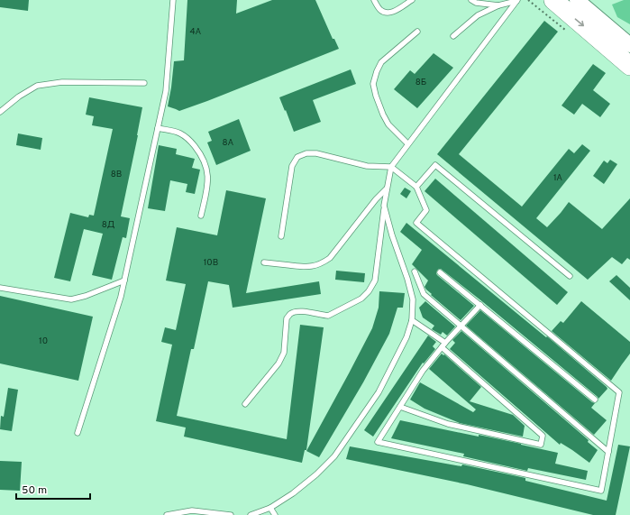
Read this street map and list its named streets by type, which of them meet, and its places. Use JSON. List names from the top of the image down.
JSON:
{
  "house_numbers": [
    "4А",
    "8Б",
    "8А",
    "8В",
    "1А",
    "8Д",
    "10В",
    "10"
  ],
  "scale_bar": "50 m"
}
